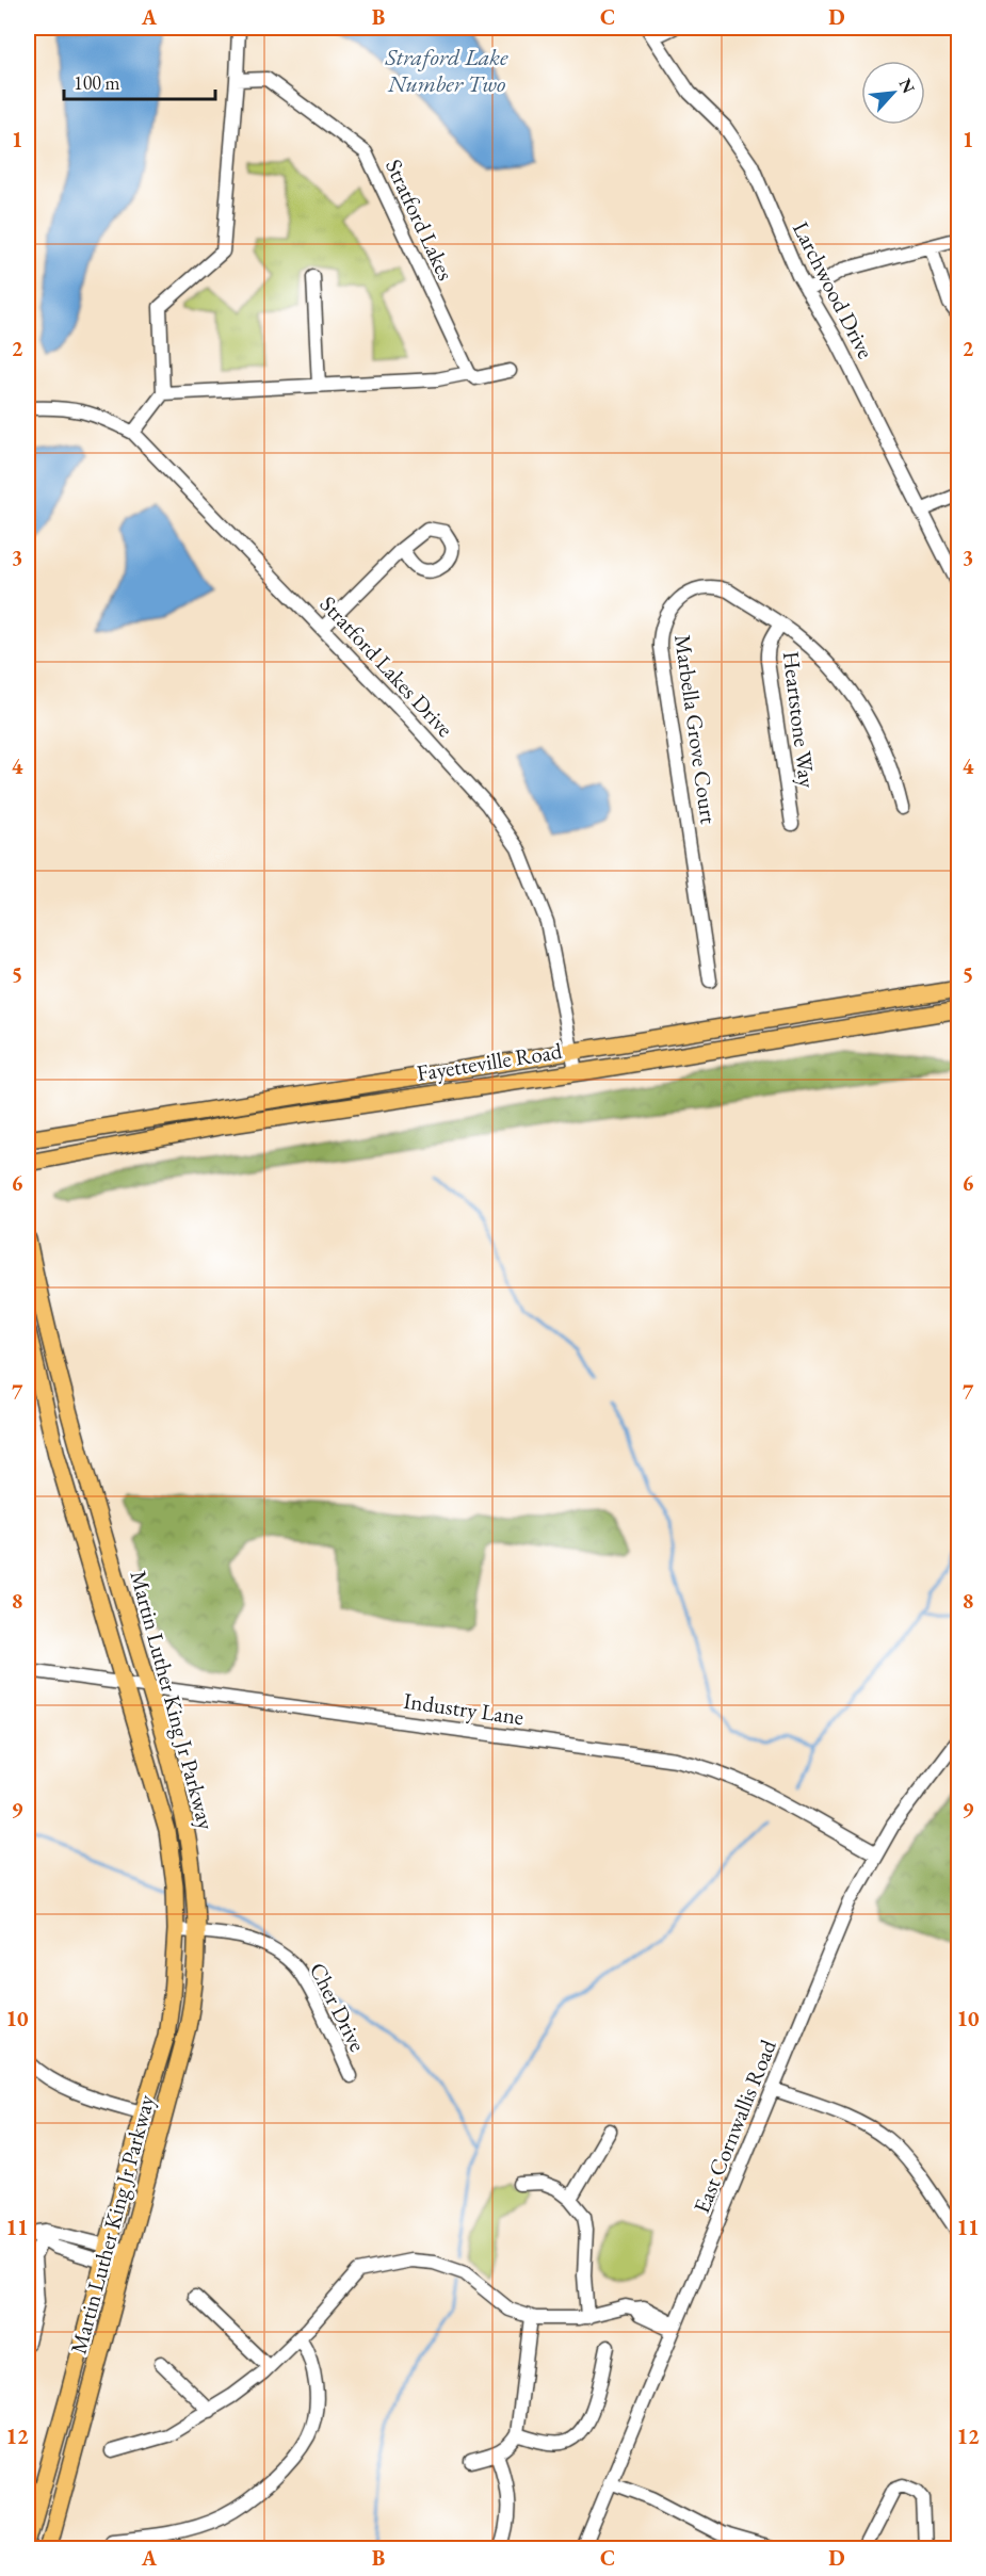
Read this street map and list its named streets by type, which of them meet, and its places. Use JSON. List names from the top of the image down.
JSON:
{
  "streets": {
    "main road": ["Fayetteville Road", "Martin Luther King Jr Parkway"],
    "street": [
      "Stratford Lakes",
      "Larchwood Drive",
      "Stratford Lakes Drive",
      "Heartstone Way",
      "Marbella Grove Court",
      "Industry Lane",
      "Cher Drive",
      "East Cornwallis Road"
    ]
  },
  "crossings": [
    ["Stratford Lakes Drive", "Fayetteville Road"],
    ["Heartstone Way", "Marbella Grove Court"],
    ["Martin Luther King Jr Parkway", "Industry Lane"],
    ["Martin Luther King Jr Parkway", "Cher Drive"],
    ["Industry Lane", "East Cornwallis Road"]
  ],
  "water": ["Straford Lake Number Two"],
  "scale_bar": "100 m",
  "north": "top right",
  "grid": {
    "columns": [
      "A",
      "B",
      "C",
      "D"
    ],
    "rows": [
      "1",
      "2",
      "3",
      "4",
      "5",
      "6",
      "7",
      "8",
      "9",
      "10",
      "11",
      "12"
    ]
  }
}
